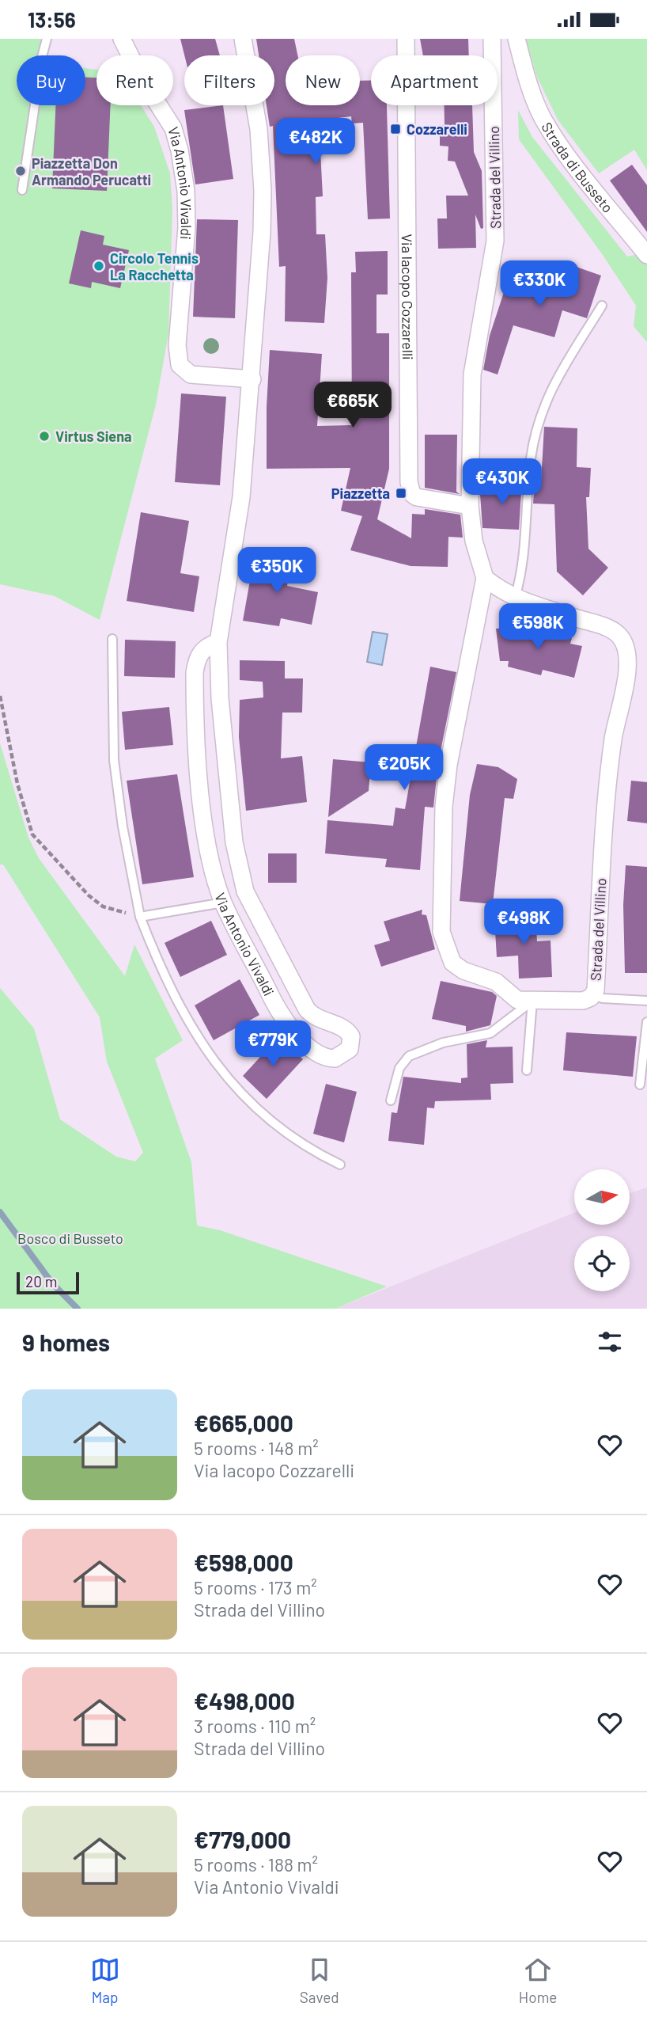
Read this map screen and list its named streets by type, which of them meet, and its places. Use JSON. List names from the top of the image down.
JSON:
{
  "streets": {
    "street": [
      "Strada di Busseto",
      "Strada del Villino",
      "Via Antonio Vivaldi",
      "Via Iacopo Cozzarelli"
    ]
  },
  "crossings": [
    ["Strada del Villino", "Via Iacopo Cozzarelli"]
  ],
  "parks": ["Bosco di Busseto"],
  "places": {
    "transit": ["Cozzarelli", "Piazzetta"],
    "other": ["Piazzetta Don Armando Perucatti", "Circolo Tennis La Racchetta", "Virtus Siena"]
  },
  "scale_bar": "20 m",
  "north": "right",
  "page": {
    "status": "13:56",
    "chip": [
      "Buy",
      "Rent",
      "Filters",
      "New",
      "Apartment"
    ],
    "price": [
      "€482K",
      "€330K",
      "€665K",
      "€430K",
      "€350K",
      "€598K",
      "€205K",
      "€498K",
      "€779K"
    ],
    "scale": "20 m",
    "heading": "9 homes",
    "list": [
      {
        "name": "€665,000",
        "note": "5 rooms · 148 m² · Via Iacopo Cozzarelli"
      },
      {
        "name": "€598,000",
        "note": "5 rooms · 173 m² · Strada del Villino"
      },
      {
        "name": "€498,000",
        "note": "3 rooms · 110 m² · Strada del Villino"
      },
      {
        "name": "€779,000",
        "note": "5 rooms · 188 m² · Via Antonio Vivaldi"
      }
    ],
    "tabs": ["Map", "Saved", "Home"]
  }
}
